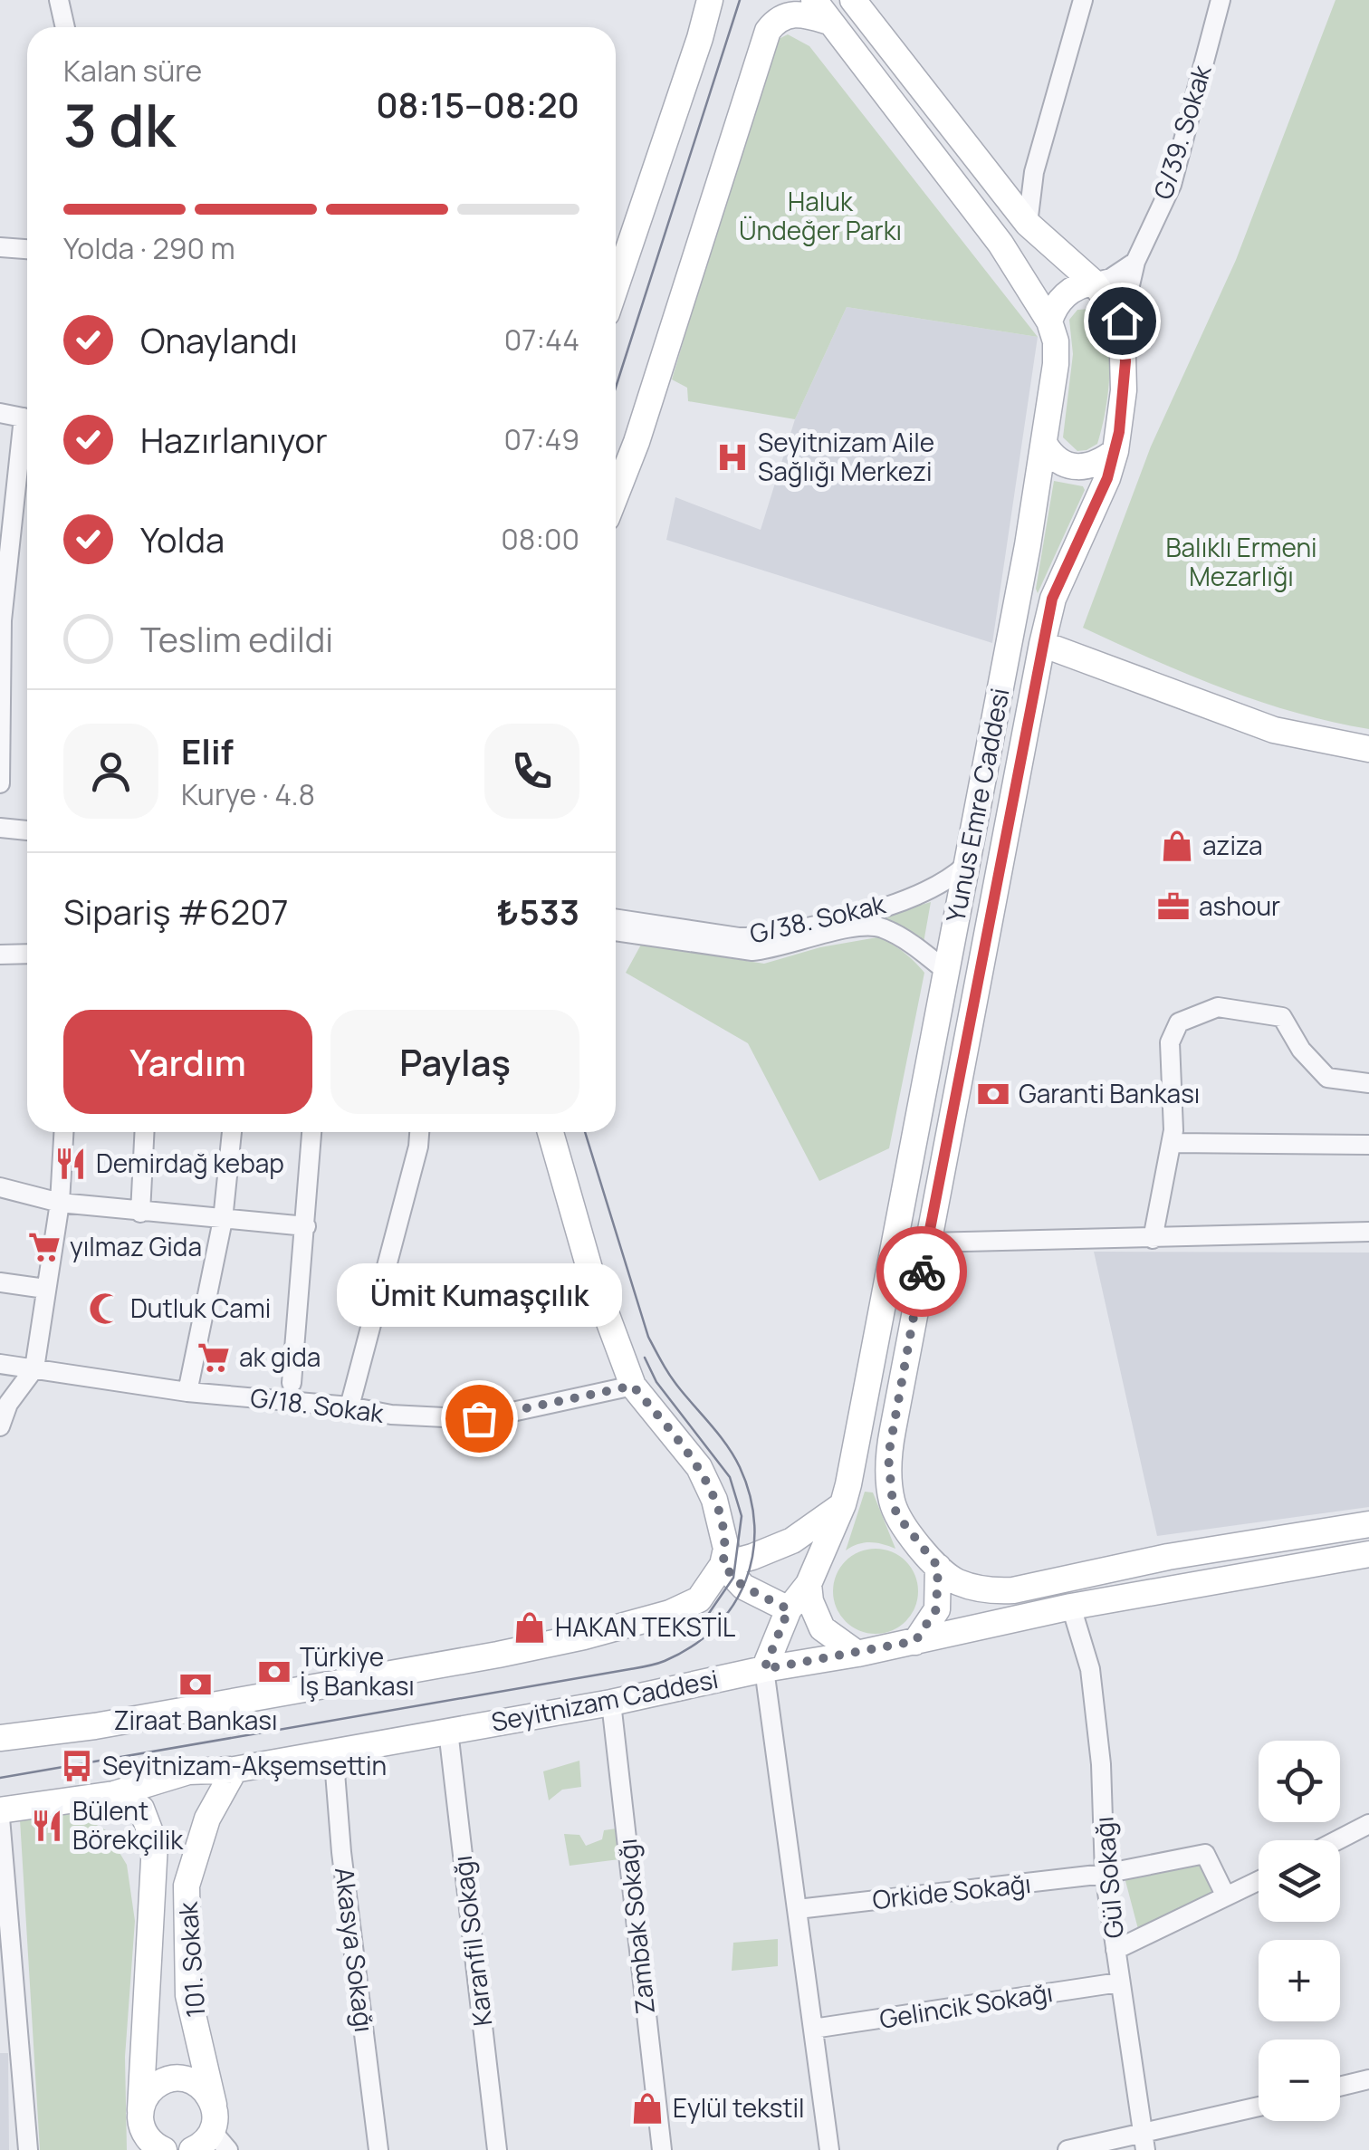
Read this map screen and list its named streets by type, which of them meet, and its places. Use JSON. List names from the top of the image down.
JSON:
{
  "streets": {
    "main road": ["Yunus Emre Caddesi", "Seyitnizam Caddesi", "101. Sokak"],
    "street": [
      "G/39. Sokak",
      "G/38. Sokak",
      "G/18. Sokak",
      "Gül Sokağı",
      "Orkide Sokağı",
      "Zambak Sokağı",
      "Karanfil Sokağı",
      "Akasya Sokağı",
      "Gelincik Sokağı"
    ]
  },
  "crossings": [
    ["G/39. Sokak", "Yunus Emre Caddesi"],
    ["Yunus Emre Caddesi", "G/38. Sokak"],
    ["Yunus Emre Caddesi", "Seyitnizam Caddesi"],
    ["Seyitnizam Caddesi", "Gül Sokağı"],
    ["Seyitnizam Caddesi", "Zambak Sokağı"],
    ["Seyitnizam Caddesi", "Karanfil Sokağı"],
    ["Seyitnizam Caddesi", "Akasya Sokağı"],
    ["Seyitnizam Caddesi", "101. Sokak"],
    ["Gül Sokağı", "Orkide Sokağı"],
    ["Gül Sokağı", "Gelincik Sokağı"]
  ],
  "parks": ["Haluk Ündeğer Parkı", "Balıklı Ermeni Mezarlığı"],
  "places": {
    "hospital": ["Seyitnizam Aile Sağlığı Merkezi"],
    "shop": ["aziza", "HAKAN TEKSTİL", "Eylül tekstil"],
    "office": ["ashour"],
    "bank": ["Garanti Bankası", "Türkiye İş Bankası", "Ziraat Bankası"],
    "restaurant": ["Demirdağ kebap", "Bülent Börekçilik"],
    "supermarket": ["yılmaz Gida", "ak gida"],
    "mosque": ["Dutluk Cami"],
    "other": ["Ümit Kumaşçılık"],
    "bus stop": ["Seyitnizam-Akşemsettin"]
  },
  "page": {
    "heading": ["3 dk", "Kalan süre", "08:15–08:20"],
    "panel": [
      "Elif",
      "Kurye · 4.8",
      "Sipariş #6207",
      "₺533"
    ],
    "bar": "Yolda · 290 m",
    "list": [
      ["Onaylandı", "07:44"],
      ["Hazırlanıyor", "07:49"],
      ["Yolda", "08:00"],
      "Teslim edildi"
    ],
    "buttons": ["Yardım", "Paylaş"],
    "bubble": "Ümit Kumaşçılık",
    "map_buttons": ["+", "−"]
  }
}
